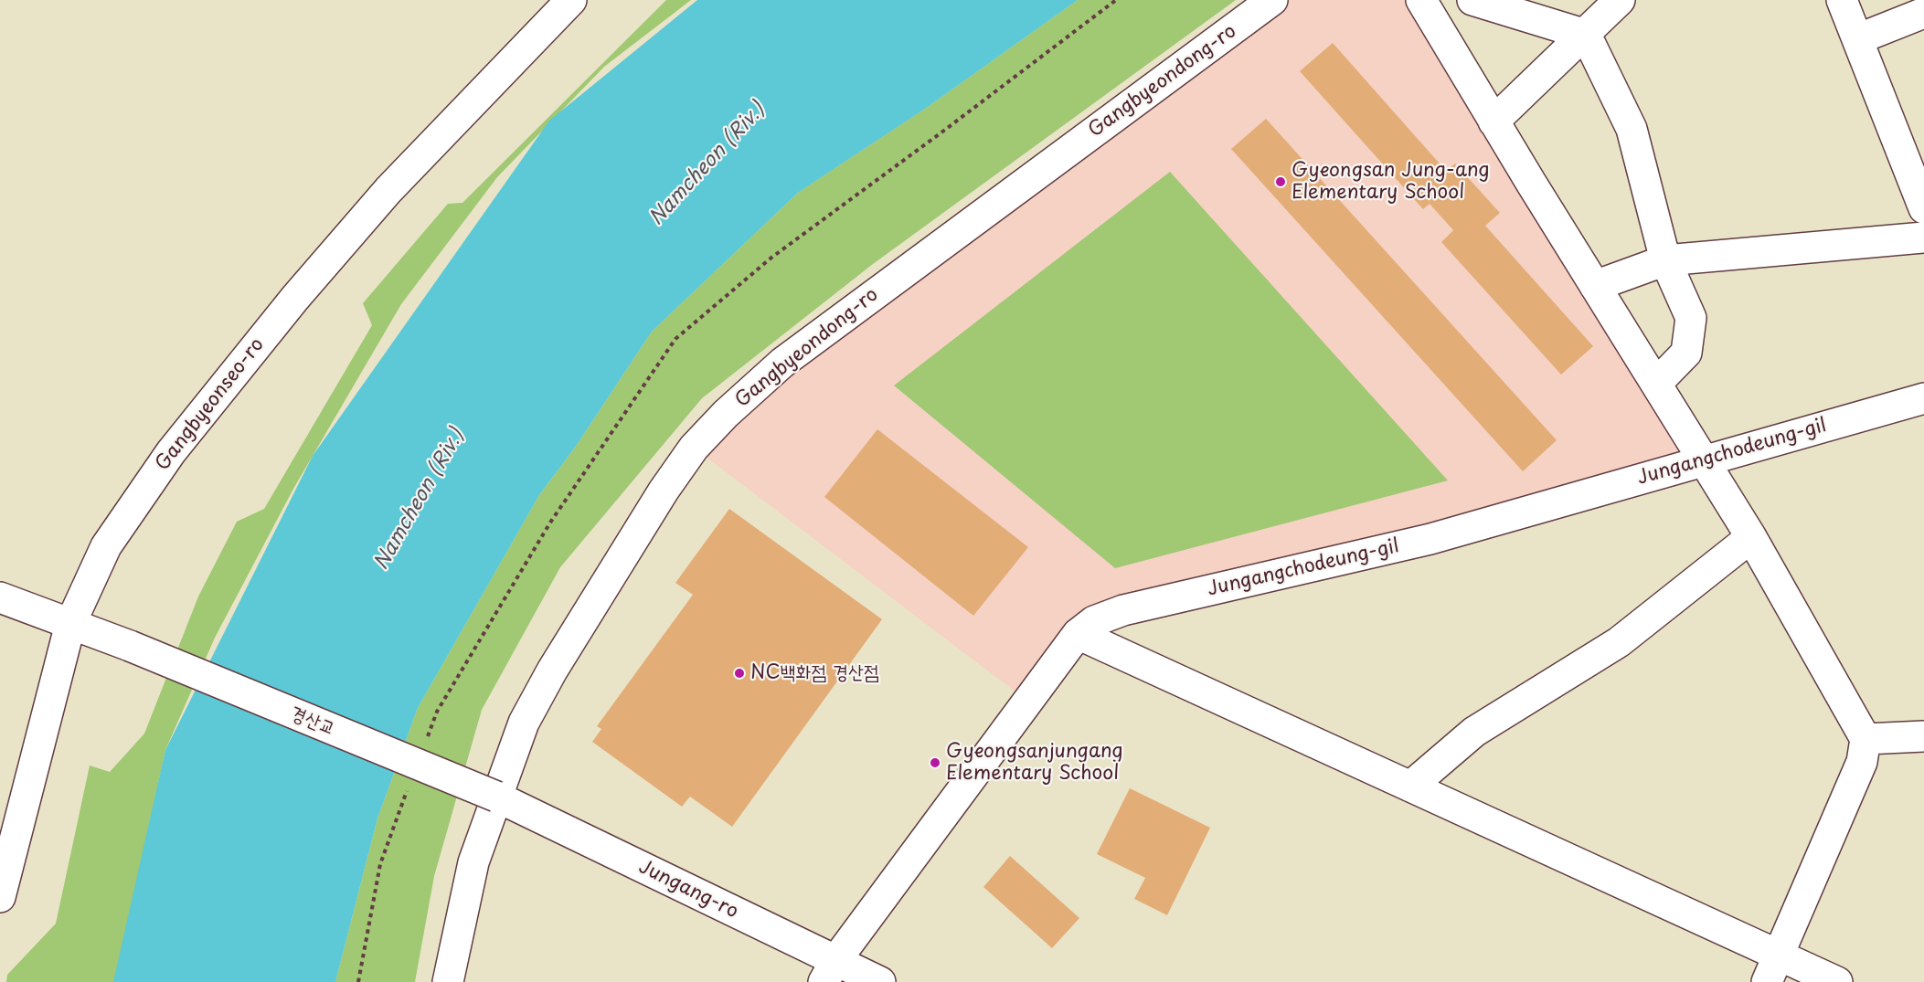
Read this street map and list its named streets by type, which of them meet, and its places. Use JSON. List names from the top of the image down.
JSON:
{
  "streets": {
    "street": [
      "Gangbyeondong-ro",
      "Gangbyeonseo-ro",
      "Jungangchodeung-gil",
      "경산교",
      "Jungang-ro"
    ]
  },
  "crossings": [
    ["Gangbyeondong-ro", "경산교"],
    ["Gangbyeondong-ro", "Jungang-ro"],
    ["Gangbyeonseo-ro", "경산교"],
    ["Jungangchodeung-gil", "Jungang-ro"],
    ["경산교", "Jungang-ro"]
  ],
  "water": ["Namcheon (Riv.)"],
  "places": ["Gyeongsan Jung-ang Elementary School", "NC백화점 경산점", "Gyeongsanjungang Elementary School"]
}
